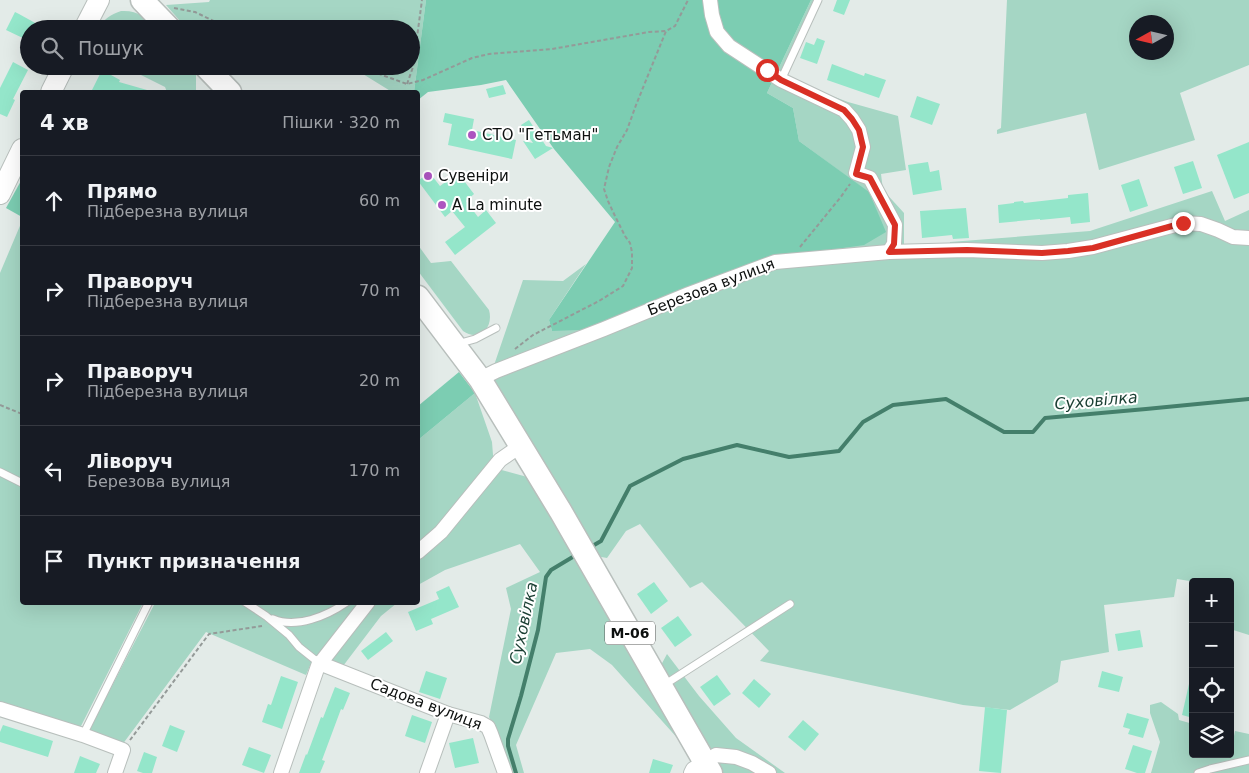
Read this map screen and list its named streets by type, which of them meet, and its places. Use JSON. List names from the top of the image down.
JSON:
{
  "streets": {
    "highway": ["М-06"],
    "street": ["Березова вулиця", "Садова вулиця"]
  },
  "crossings": [
    ["Березова вулиця", "М-06"]
  ],
  "water": ["Суховілка"],
  "places": ["СТО \"Гетьман\"", "Сувеніри", "A La minute"],
  "north": "left",
  "page": {
    "search": "Пошук",
    "heading": ["4 хв", "Пішки · 320 m"],
    "list": [
      ["Прямо", "Підберезна вулиця", "60 m"],
      ["Праворуч", "Підберезна вулиця", "70 m"],
      ["Праворуч", "Підберезна вулиця", "20 m"],
      ["Ліворуч", "Березова вулиця", "170 m"],
      "Пункт призначення"
    ],
    "map_buttons": ["+", "−"]
  }
}
